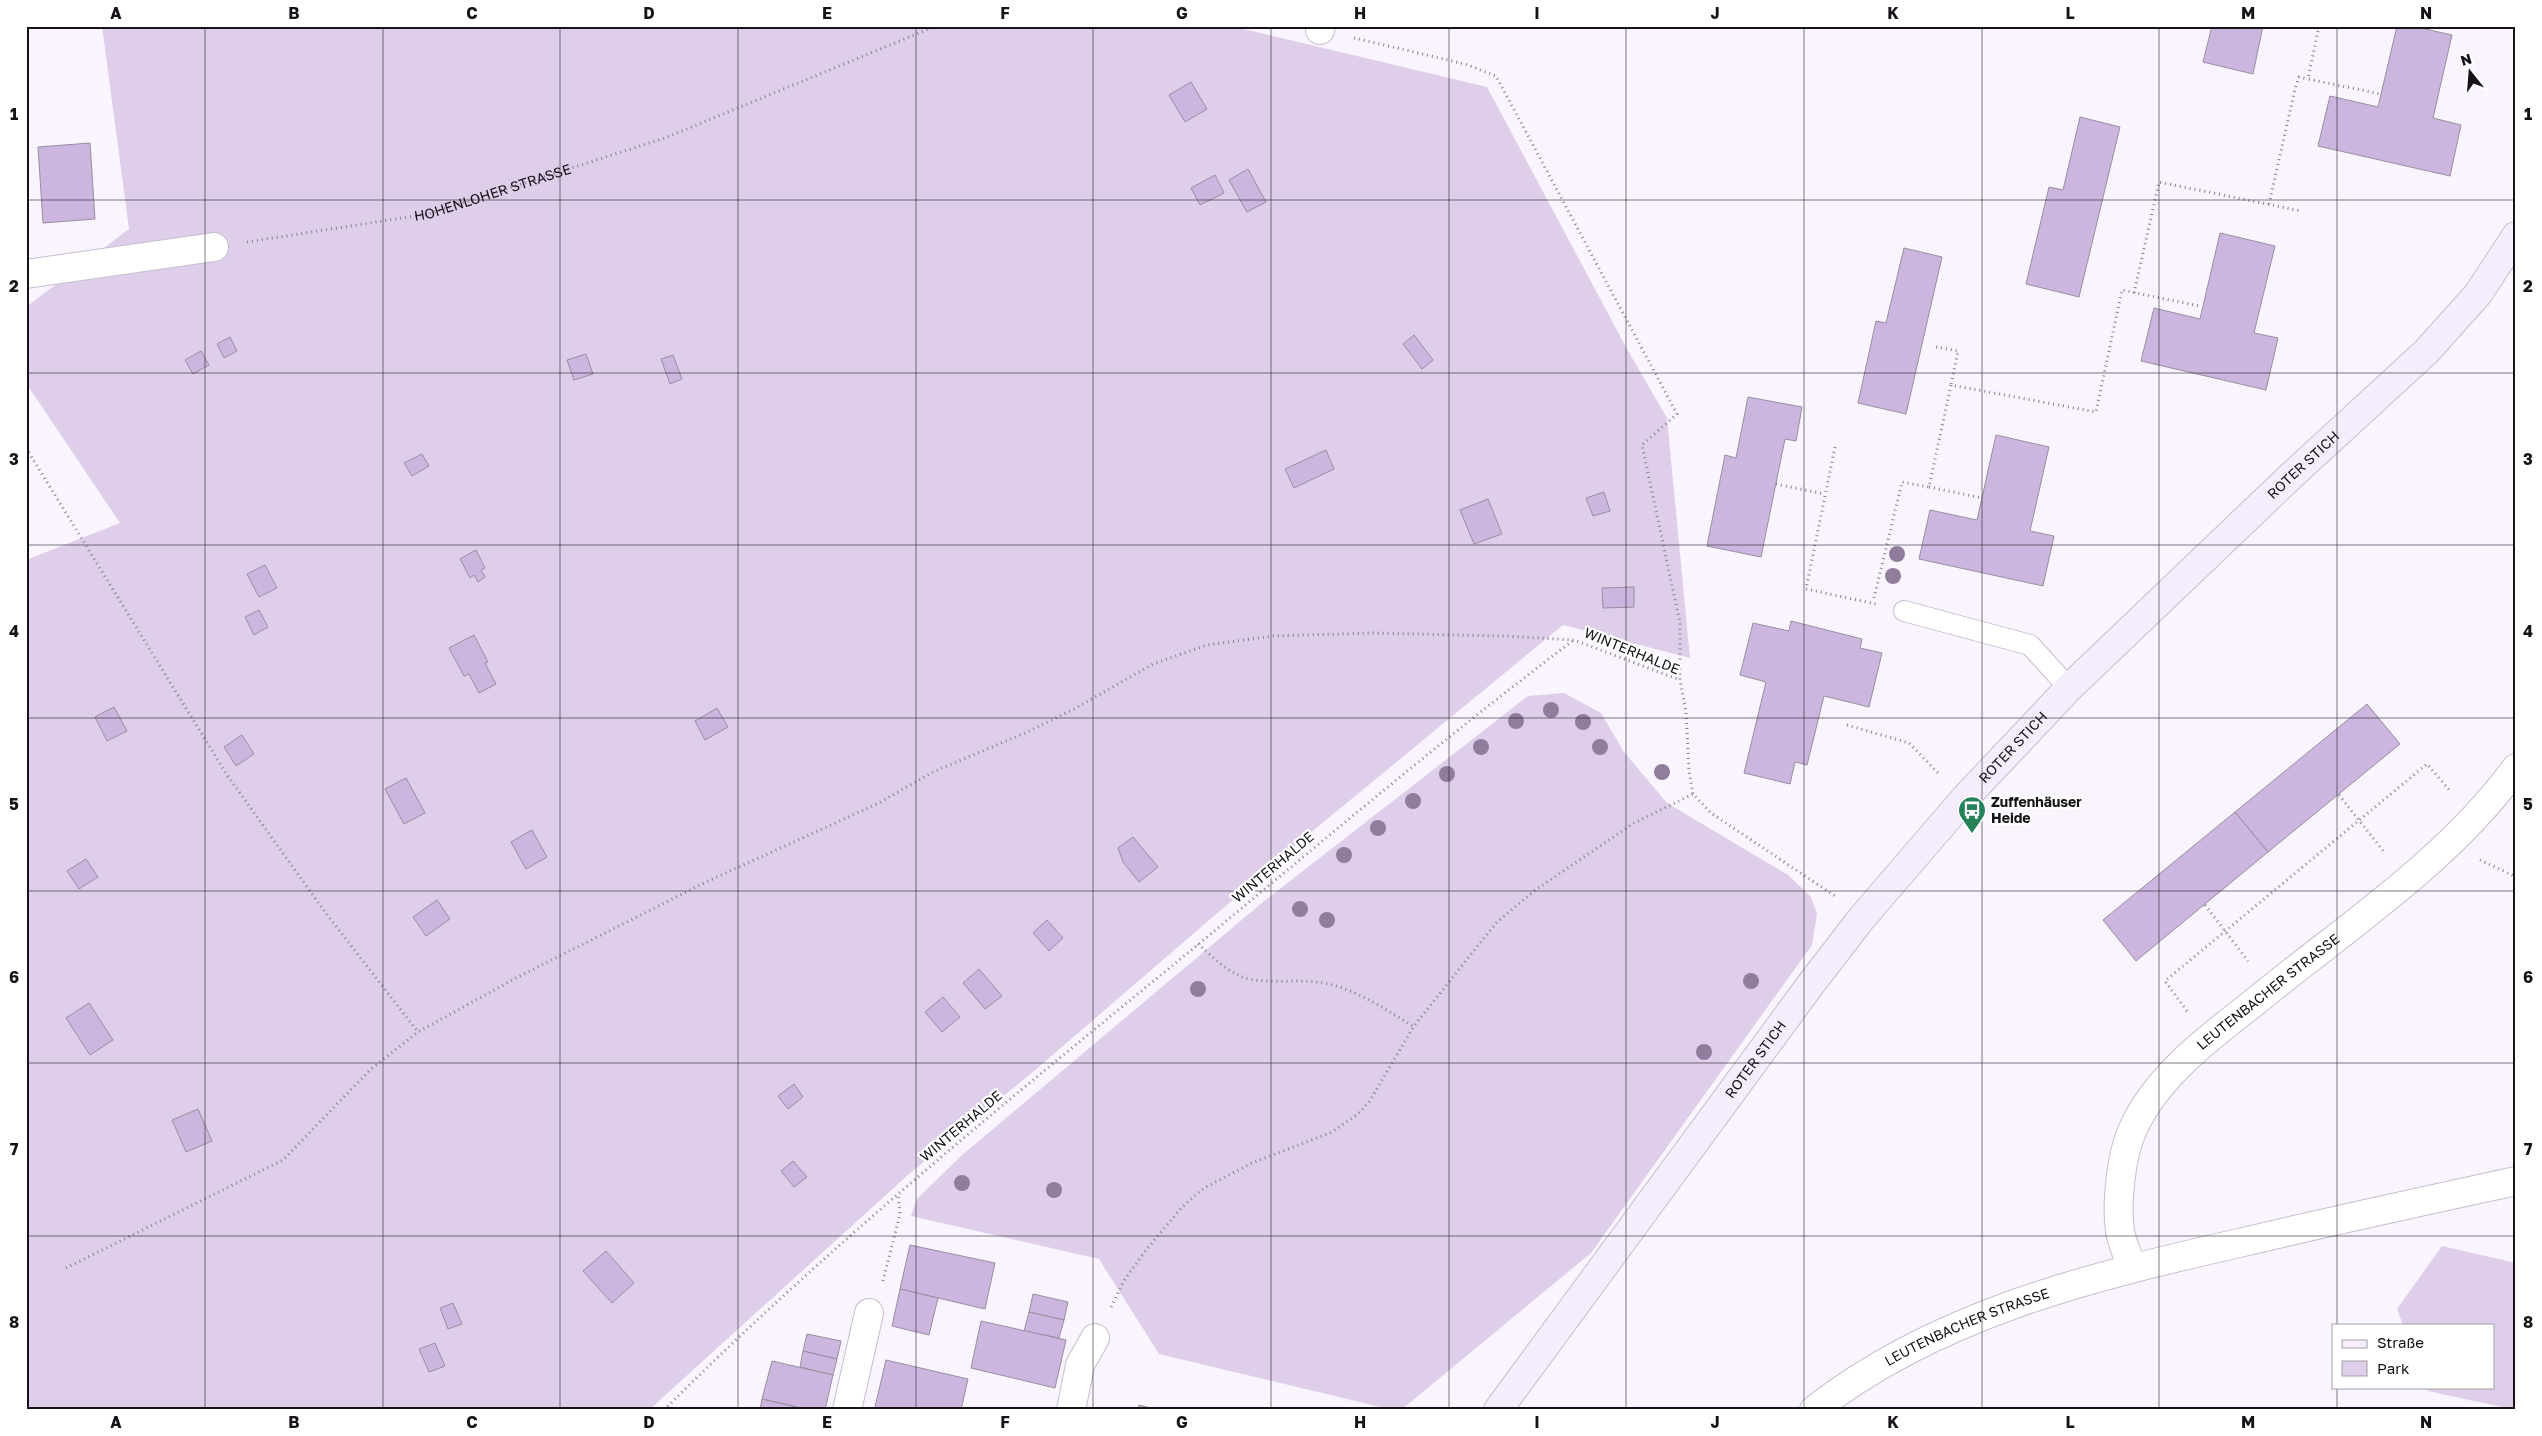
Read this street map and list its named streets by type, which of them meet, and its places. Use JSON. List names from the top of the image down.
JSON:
{
  "streets": {
    "street": ["ROTER STICH", "LEUTENBACHER STRASSE"],
    "path": ["HOHENLOHER STRASSE", "WINTERHALDE"]
  },
  "places": {
    "bus stop": ["Zuffenhäuser Heide"]
  },
  "legend": ["Straße", "Park"],
  "north": "top",
  "grid": {
    "columns": [
      "A",
      "B",
      "C",
      "D",
      "E",
      "F",
      "G",
      "H",
      "I",
      "J",
      "K",
      "L",
      "M",
      "N"
    ],
    "rows": [
      "1",
      "2",
      "3",
      "4",
      "5",
      "6",
      "7",
      "8"
    ]
  }
}
